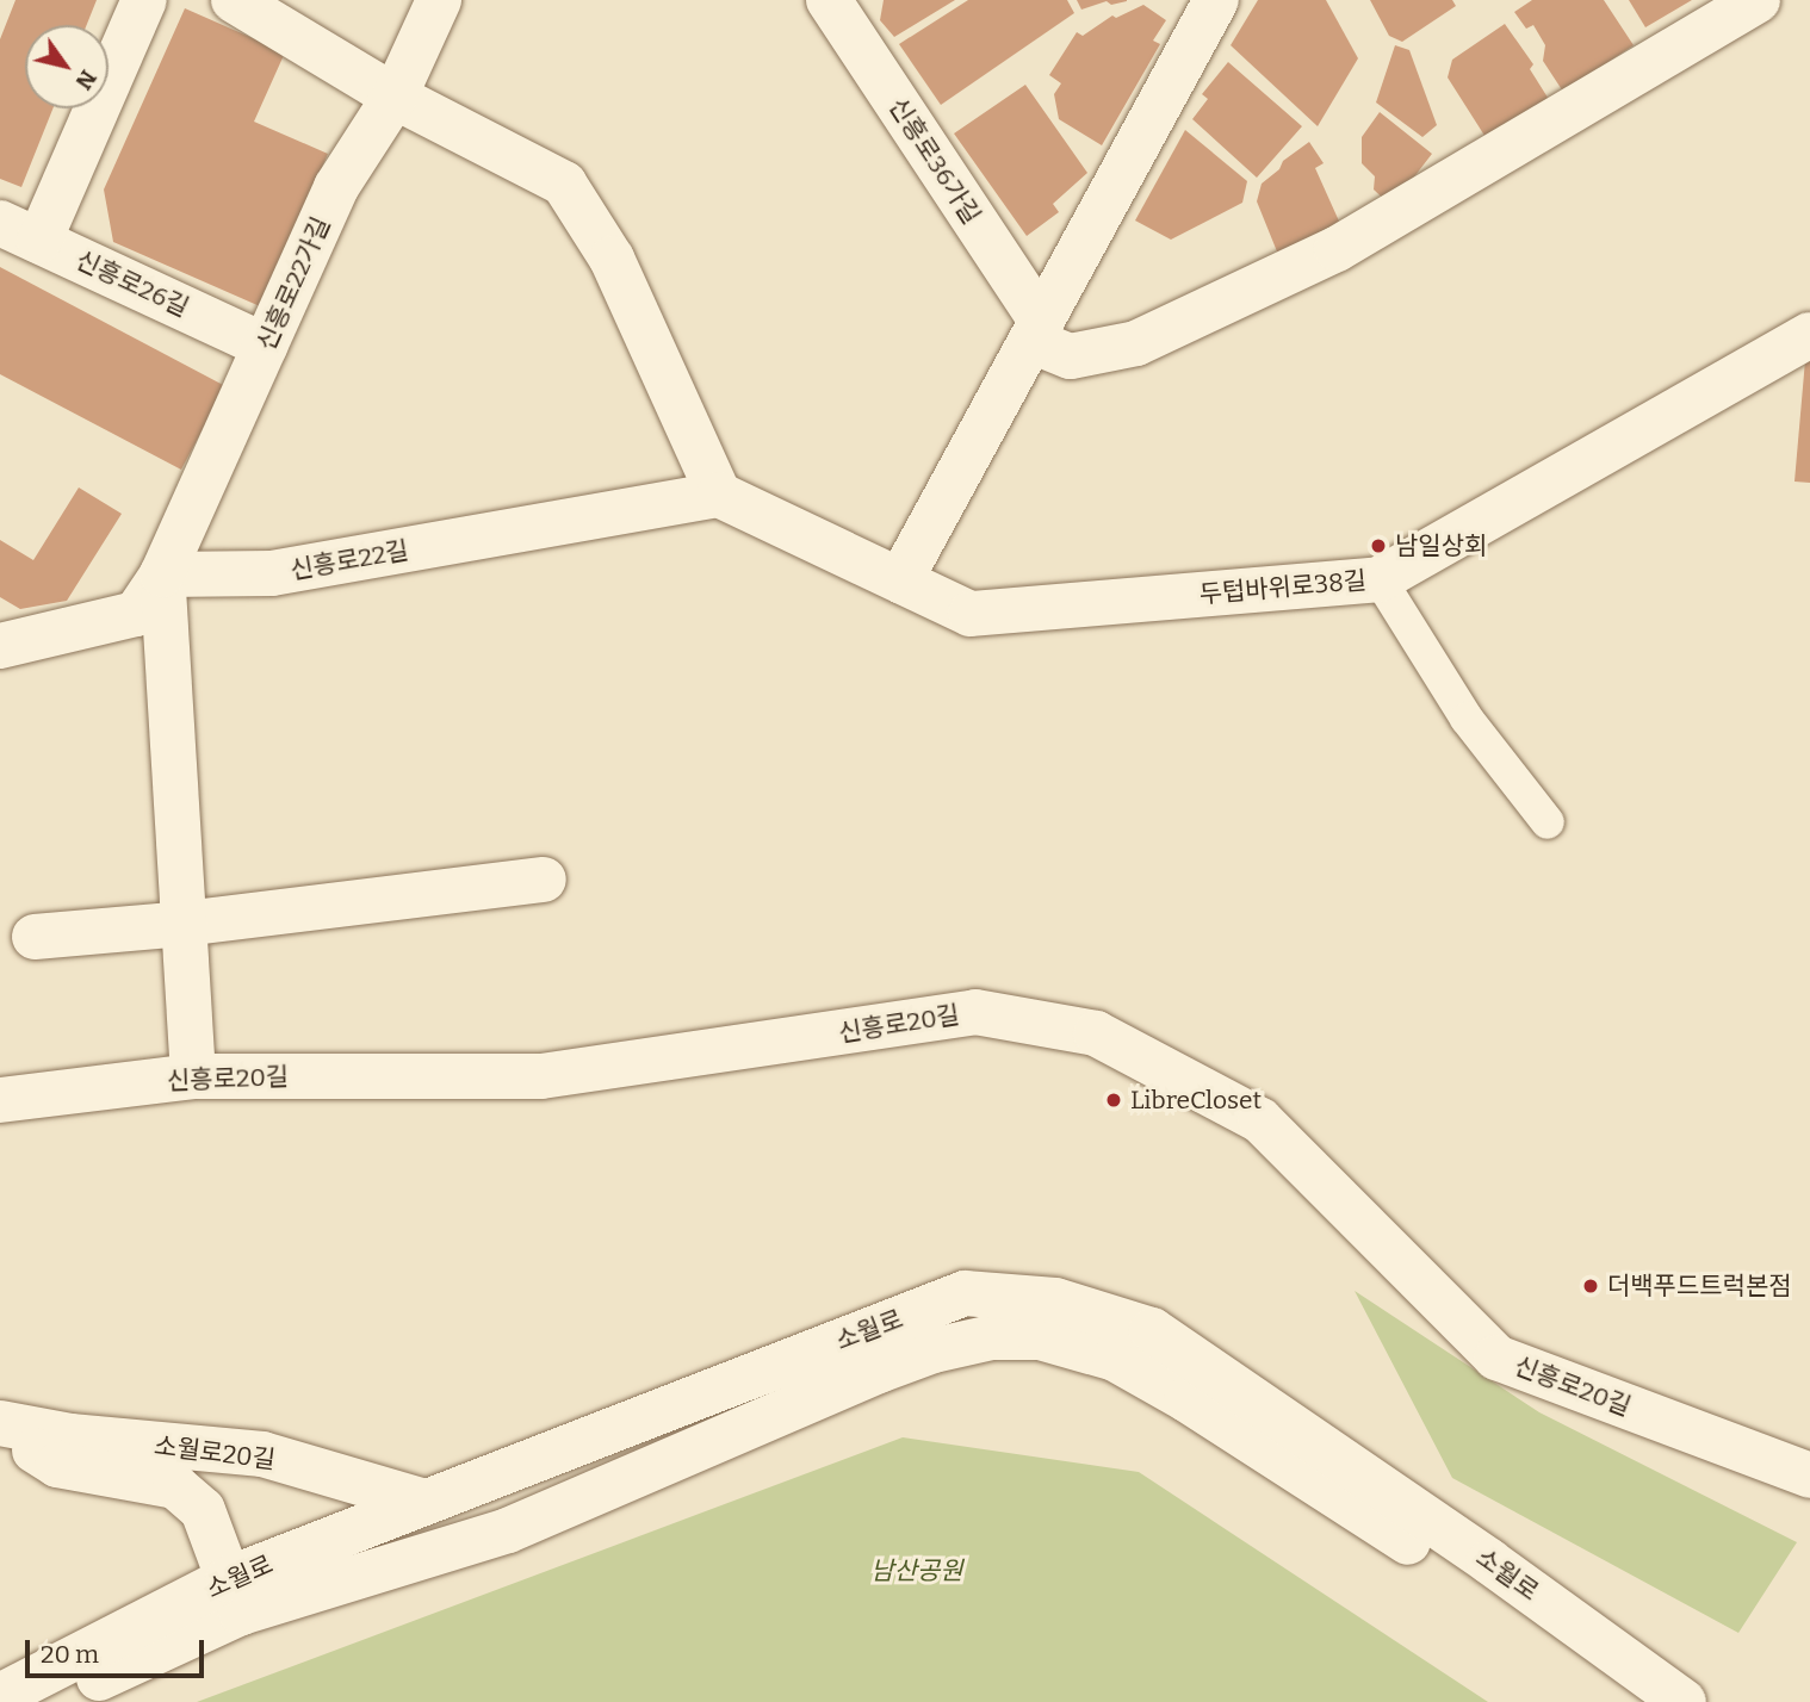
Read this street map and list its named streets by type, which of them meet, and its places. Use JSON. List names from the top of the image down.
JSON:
{
  "streets": {
    "street": [
      "신흥로36가길",
      "신흥로26길",
      "신흥로22가길",
      "신흥로22길",
      "두텁바위로38길",
      "신흥로20길",
      "소월로",
      "소월로20길"
    ]
  },
  "crossings": [
    ["신흥로26길", "신흥로22가길"],
    ["신흥로22가길", "신흥로22길"],
    ["소월로", "소월로20길"]
  ],
  "parks": ["남산공원"],
  "places": ["남일상회", "LibreCloset", "더백푸드트럭본점"],
  "scale_bar": "20 m",
  "north": "bottom right"
}
